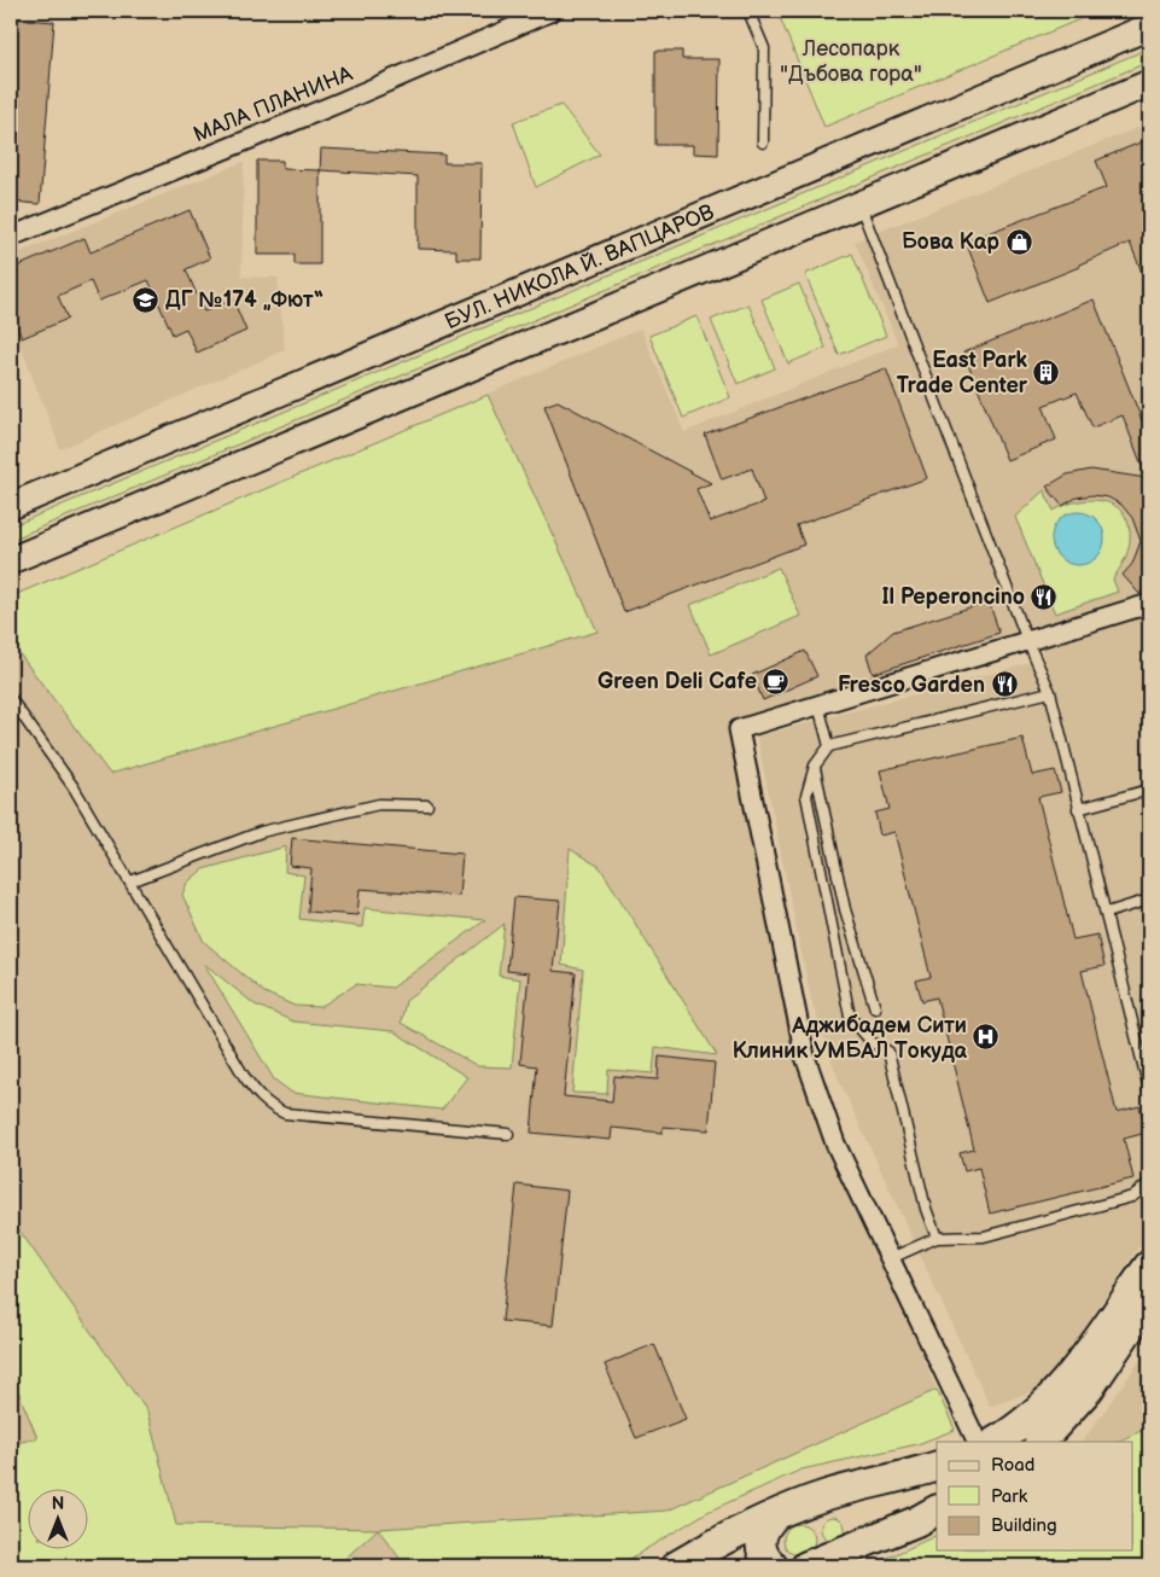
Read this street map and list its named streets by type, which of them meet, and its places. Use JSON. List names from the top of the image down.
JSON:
{
  "streets": {
    "main road": ["БУЛ. НИКОЛА Й. ВАПЦАРОВ"],
    "street": ["МАЛА ПЛАНИНА"]
  },
  "parks": ["Лесопарк \"Дъбова гора\""],
  "places": {
    "shop": ["Бова Кар"],
    "school or university": ["ДГ №174 „Фют“"],
    "building": ["East Park Trade Center"],
    "restaurant": ["Il Peperoncino", "Fresco Garden"],
    "cafe": ["Green Deli Cafe"],
    "hospital": ["Аджибадем Сити Клиник УМБАЛ Токуда"]
  },
  "legend": ["Road", "Park", "Building"],
  "north": "top"
}
